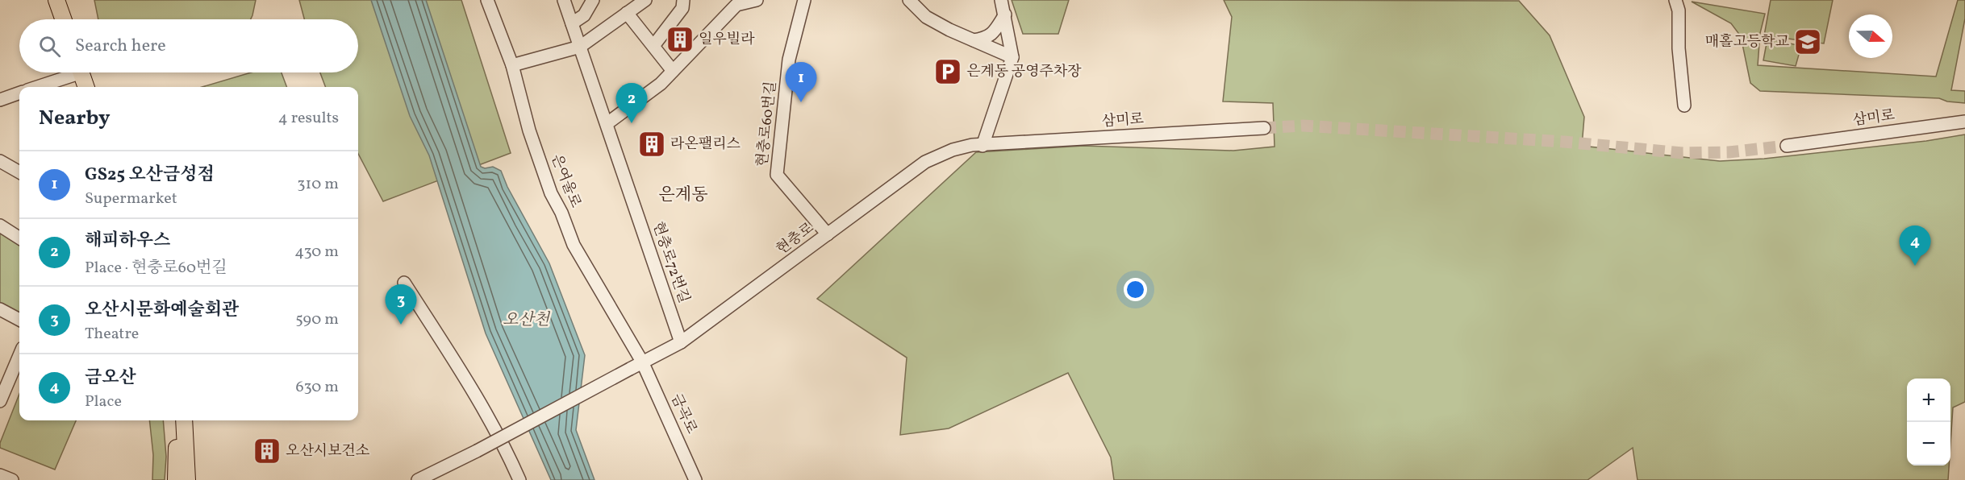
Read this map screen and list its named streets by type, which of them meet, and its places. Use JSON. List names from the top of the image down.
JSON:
{
  "streets": {
    "street": [
      "삼미로",
      "현충로60번길",
      "은여울로",
      "현충로",
      "현충로72번길",
      "금곡로"
    ]
  },
  "crossings": [
    ["삼미로", "현충로"],
    ["현충로60번길", "현충로"],
    ["은여울로", "현충로"],
    ["은여울로", "금곡로"],
    ["현충로", "현충로72번길"],
    ["현충로", "금곡로"]
  ],
  "districts": ["은계동"],
  "water": ["오산천"],
  "places": {
    "building": ["일우빌라", "라온팰리스", "오산시보건소"],
    "school or university": ["매홀고등학교"],
    "parking": ["은계동 공영주차장"]
  },
  "north": "right",
  "page": {
    "search": "Search here",
    "pins": [
      "1",
      "2",
      "4",
      "3"
    ],
    "heading": ["Nearby", "4 results"],
    "list": [
      {
        "mark": "1",
        "name": "GS25 오산금성점",
        "note": "Supermarket",
        "value": "310 m"
      },
      {
        "mark": "2",
        "name": "해피하우스",
        "note": "Place · 현충로60번길",
        "value": "430 m"
      },
      {
        "mark": "3",
        "name": "오산시문화예술회관",
        "note": "Theatre",
        "value": "590 m"
      },
      {
        "mark": "4",
        "name": "금오산",
        "note": "Place",
        "value": "630 m"
      }
    ],
    "map_buttons": ["+", "−"]
  }
}
